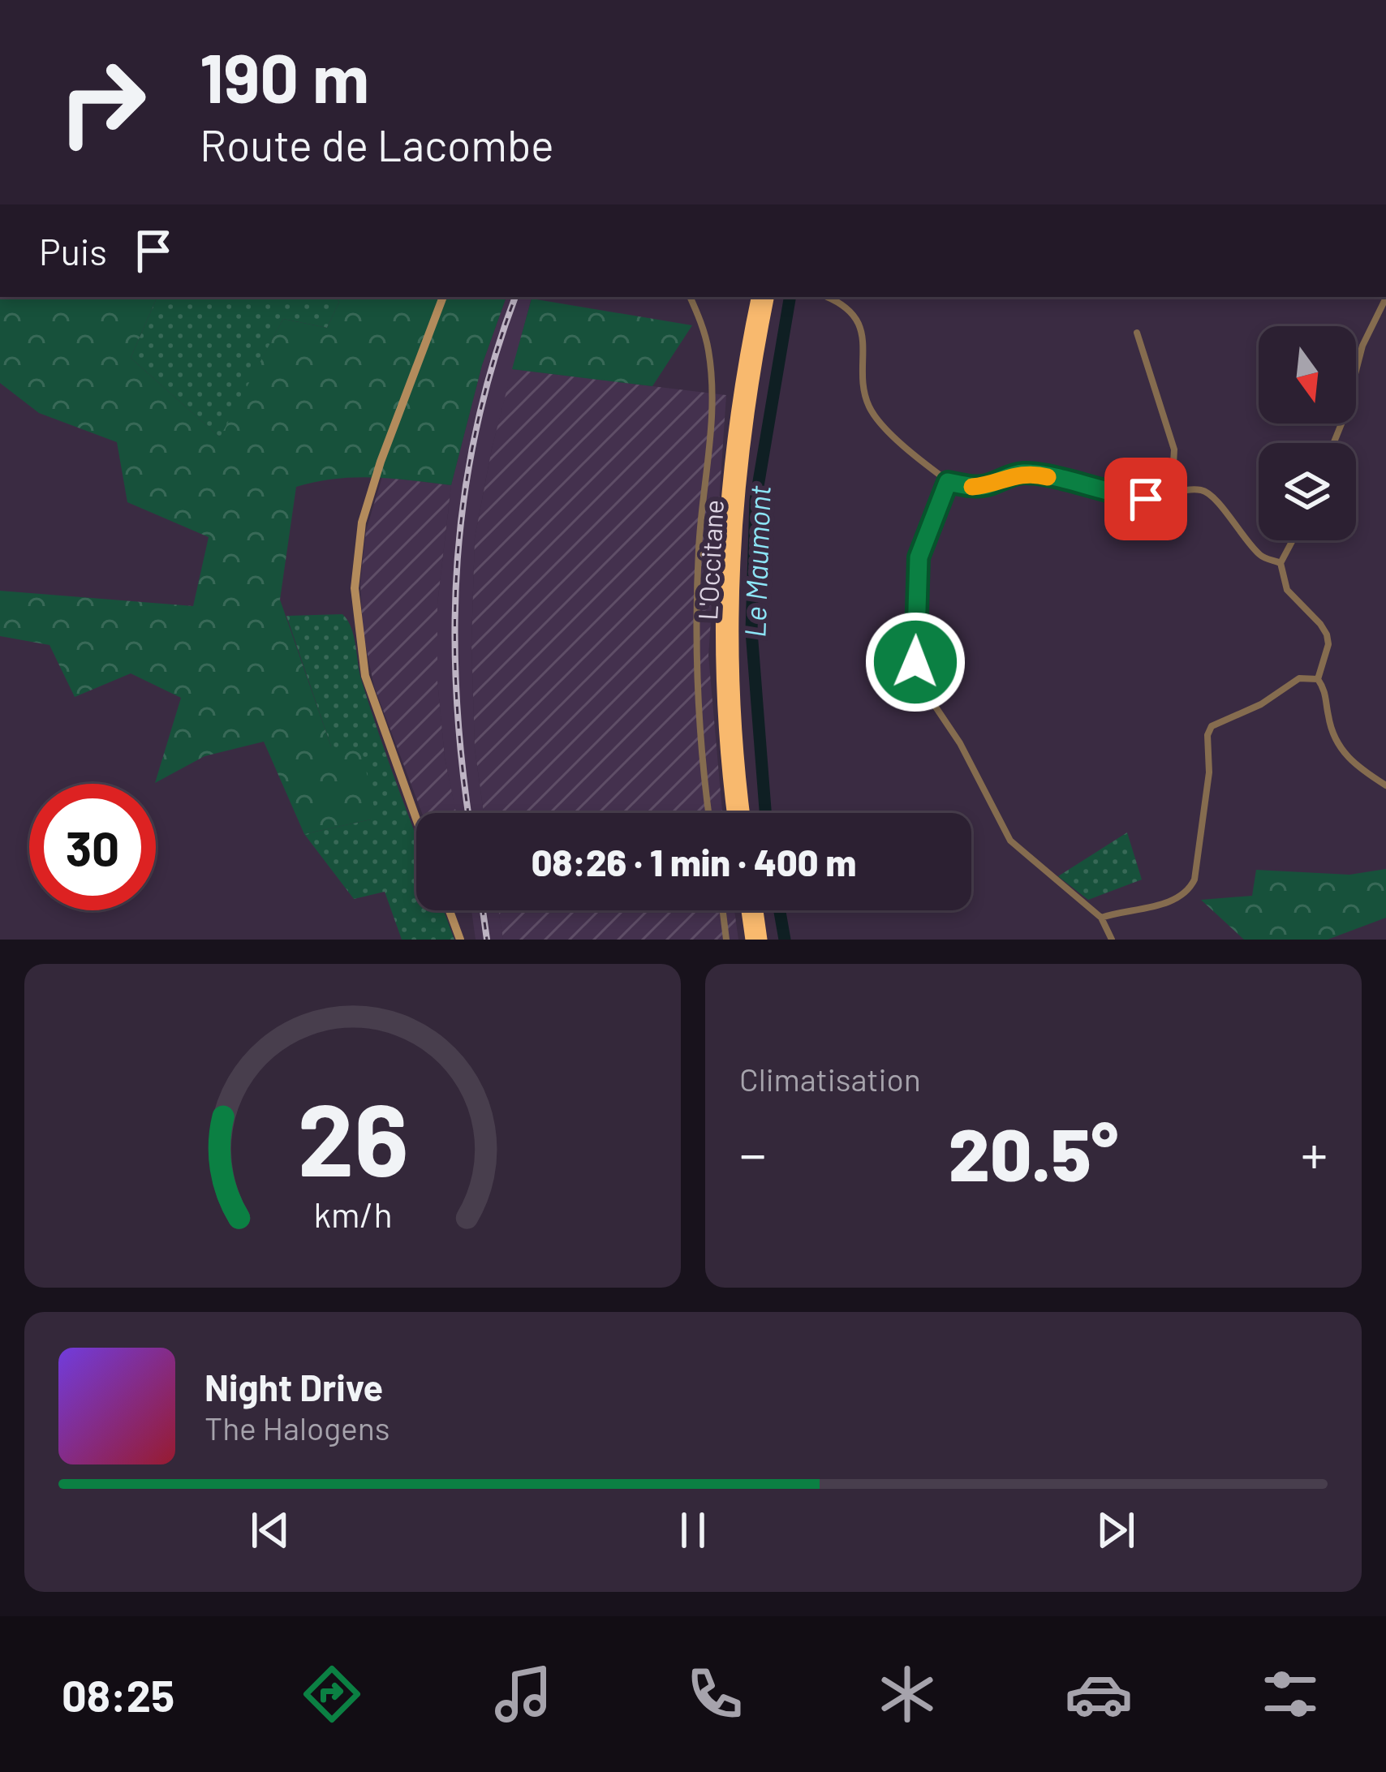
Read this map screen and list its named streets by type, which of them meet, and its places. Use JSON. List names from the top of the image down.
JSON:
{
  "streets": {
    "highway": ["L'Occitane"]
  },
  "water": ["Le Maumont"],
  "north": "bottom",
  "page": {
    "turn": ["190 m", "Route de Lacombe"],
    "then": "Puis",
    "limit": "30",
    "trip": "08:26 · 1 min · 400 m",
    "tile": "Climatisation",
    "heat": ["−", "20.5°", "+"],
    "song": ["Night Drive", "The Halogens"],
    "tabs": "08:25",
    "gauge": ["26", "km/h"]
  }
}
